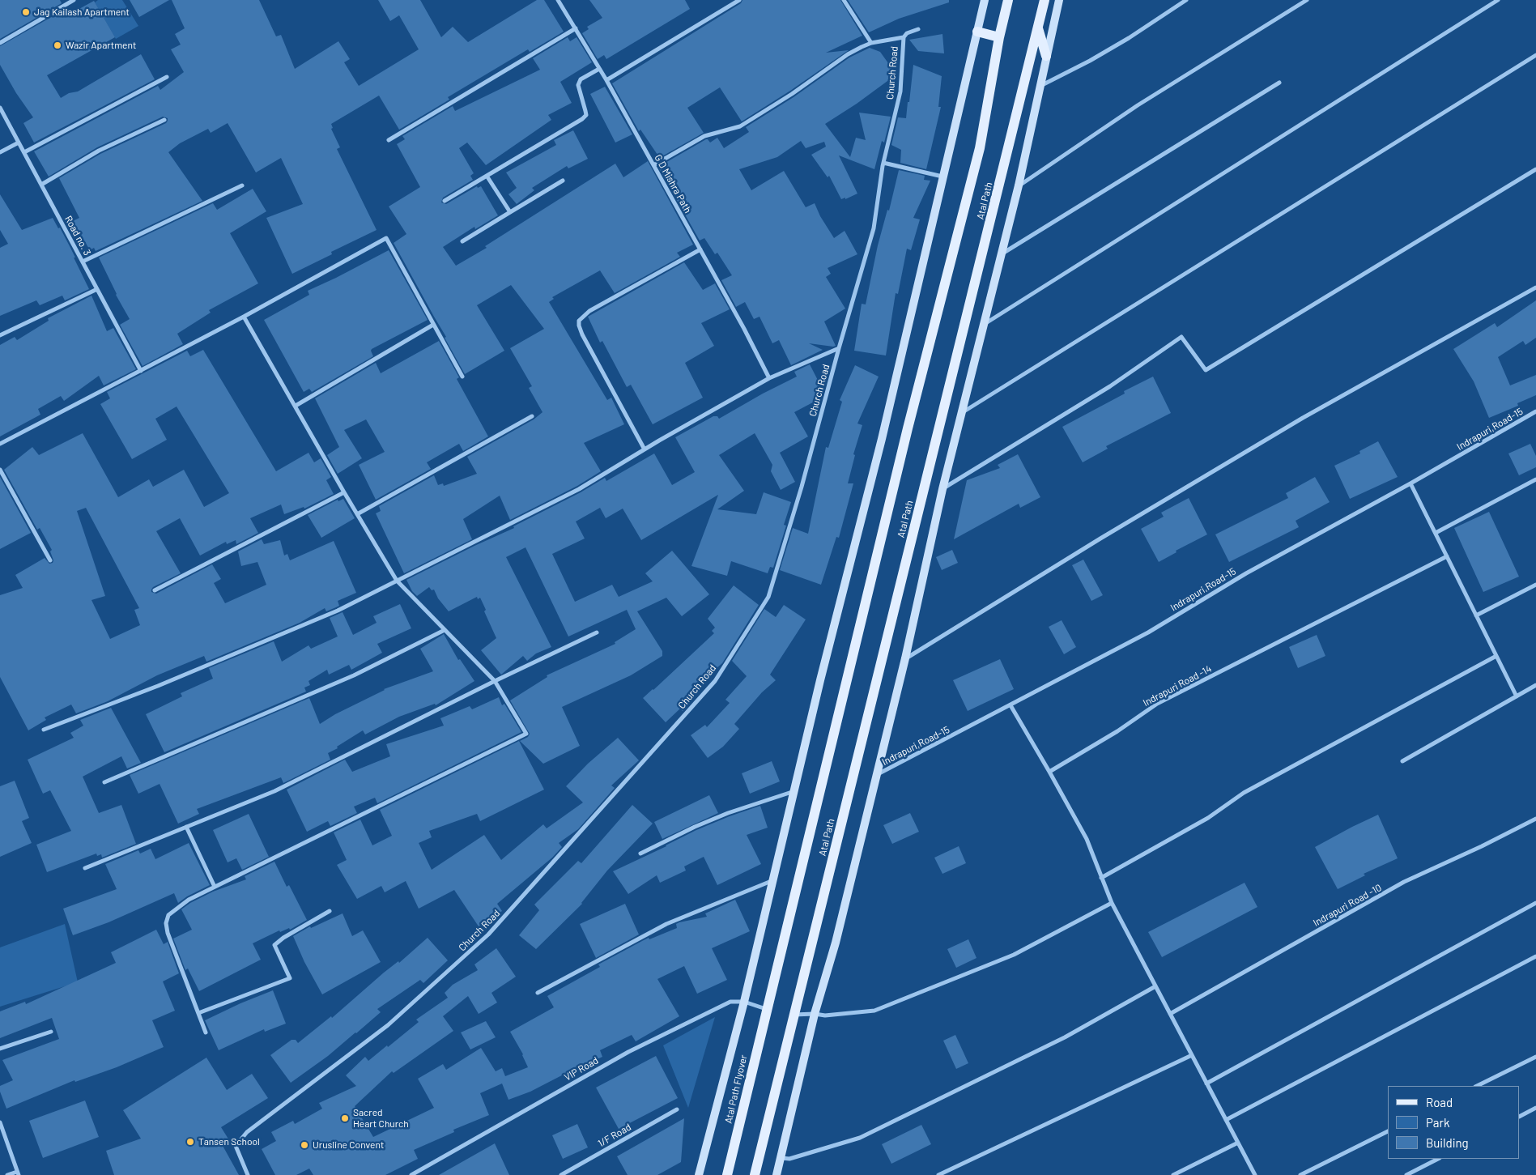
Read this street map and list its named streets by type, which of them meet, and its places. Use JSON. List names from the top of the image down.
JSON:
{
  "streets": {
    "main road": ["Atal Path", "Atal Path Flyover"],
    "street": [
      "Church Road",
      "G D Mishra Path",
      "Road no. 3",
      "Indrapuri,Road-15",
      "Indrapuri Road -14",
      "Indrapuri Road -10",
      "VIP Road",
      "1/F Road"
    ]
  },
  "crossings": [
    ["Atal Path", "VIP Road"],
    ["Atal Path", "Atal Path Flyover"],
    ["VIP Road", "Atal Path Flyover"]
  ],
  "places": [
    "Jag Kailash Apartment",
    "Wazir Apartment",
    "Sacred Heart Church",
    "Tansen School",
    "Urusline Convent"
  ],
  "legend": ["Road", "Park", "Building"]
}
